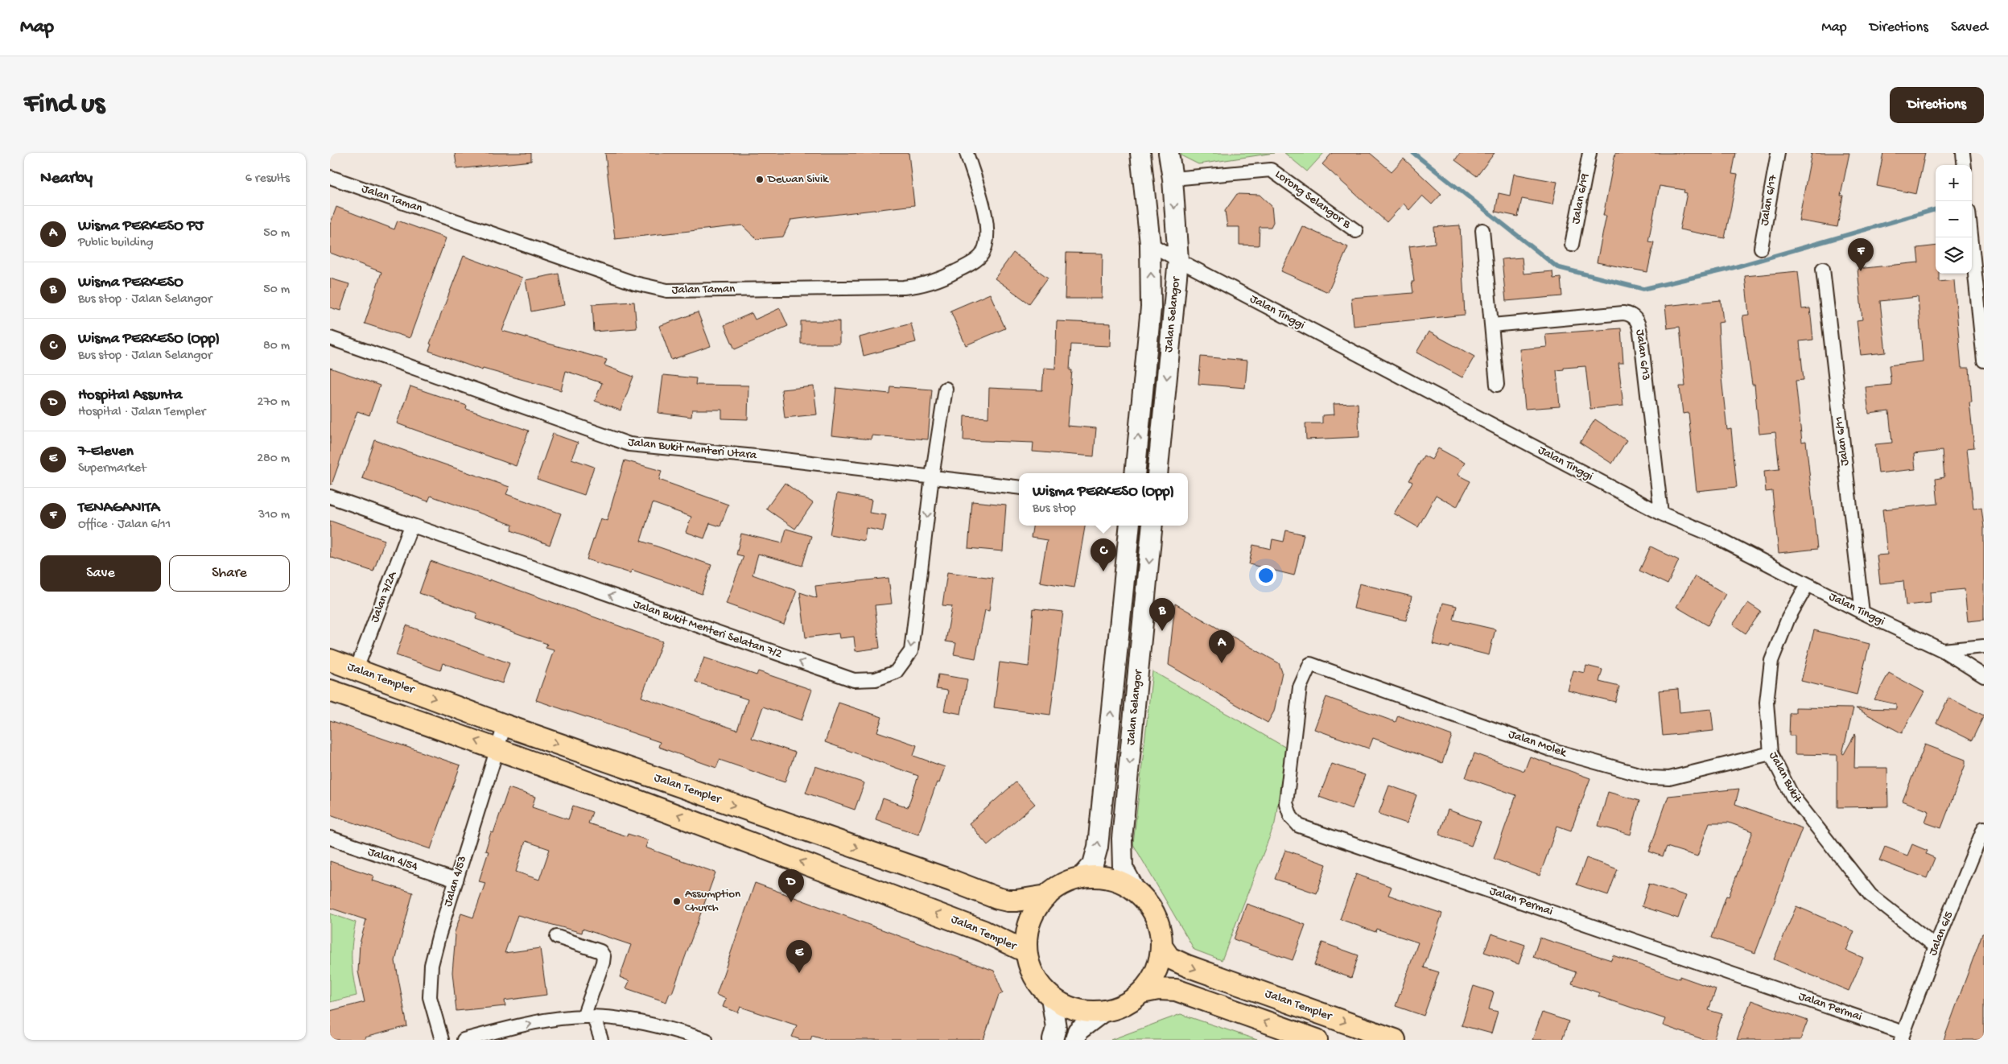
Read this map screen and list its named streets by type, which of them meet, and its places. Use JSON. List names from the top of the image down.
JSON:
{
  "streets": {
    "main road": ["Jalan Selangor", "Jalan Templer"],
    "street": [
      "Jalan Taman",
      "Jalan 6/19",
      "Lorong Selangor B",
      "Jalan 6/17",
      "Jalan Tinggi",
      "Jalan 6/13",
      "Jalan 6/11",
      "Jalan Bukit Menteri Utara",
      "Jalan 7/2A",
      "Jalan Bukit Menteri Selatan 7/2",
      "Jalan Molek",
      "Jalan Bukit",
      "Jalan 4/54",
      "Jalan 4/53",
      "Jalan Permai",
      "Jalan 6/5"
    ]
  },
  "crossings": [
    ["Lorong Selangor B", "Jalan Selangor"],
    ["Jalan Tinggi", "Jalan Selangor"],
    ["Jalan Tinggi", "Jalan 6/13"],
    ["Jalan Tinggi", "Jalan 6/11"],
    ["Jalan Tinggi", "Jalan Bukit"],
    ["Jalan Selangor", "Jalan Templer"],
    ["Jalan Bukit Menteri Utara", "Jalan Bukit Menteri Selatan 7/2"],
    ["Jalan 7/2A", "Jalan Bukit Menteri Selatan 7/2"],
    ["Jalan 7/2A", "Jalan Templer"],
    ["Jalan Templer", "Jalan 4/53"],
    ["Jalan Molek", "Jalan Bukit"],
    ["Jalan Molek", "Jalan Permai"],
    ["Jalan Bukit", "Jalan 6/5"],
    ["Jalan 4/54", "Jalan 4/53"],
    ["Jalan Permai", "Jalan 6/5"]
  ],
  "places": ["Dewan Sivik", "Assumption Church"],
  "page": {
    "header": "Map",
    "nav": ["Map", "Directions", "Saved"],
    "buttons": [
      "Directions",
      ["Save", "Share"]
    ],
    "title": "Find us",
    "heading": ["Nearby", "6 results"],
    "map_buttons": ["+", "−"],
    "list": [
      {
        "mark": "A",
        "name": "Wisma PERKESO PJ",
        "note": "Public building",
        "value": "50 m"
      },
      {
        "mark": "B",
        "name": "Wisma PERKESO",
        "note": "Bus stop · Jalan Selangor",
        "value": "50 m"
      },
      {
        "mark": "C",
        "name": "Wisma PERKESO (Opp)",
        "note": "Bus stop · Jalan Selangor",
        "value": "80 m"
      },
      {
        "mark": "D",
        "name": "Hospital Assunta",
        "note": "Hospital · Jalan Templer",
        "value": "270 m"
      },
      {
        "mark": "E",
        "name": "7-Eleven",
        "note": "Supermarket",
        "value": "280 m"
      },
      {
        "mark": "F",
        "name": "TENAGANITA",
        "note": "Office · Jalan 6/11",
        "value": "310 m"
      }
    ],
    "pins": [
      "F",
      "C",
      "B",
      "A",
      "D",
      "E"
    ],
    "popup": ["Wisma PERKESO (Opp)", "Bus stop"]
  }
}
